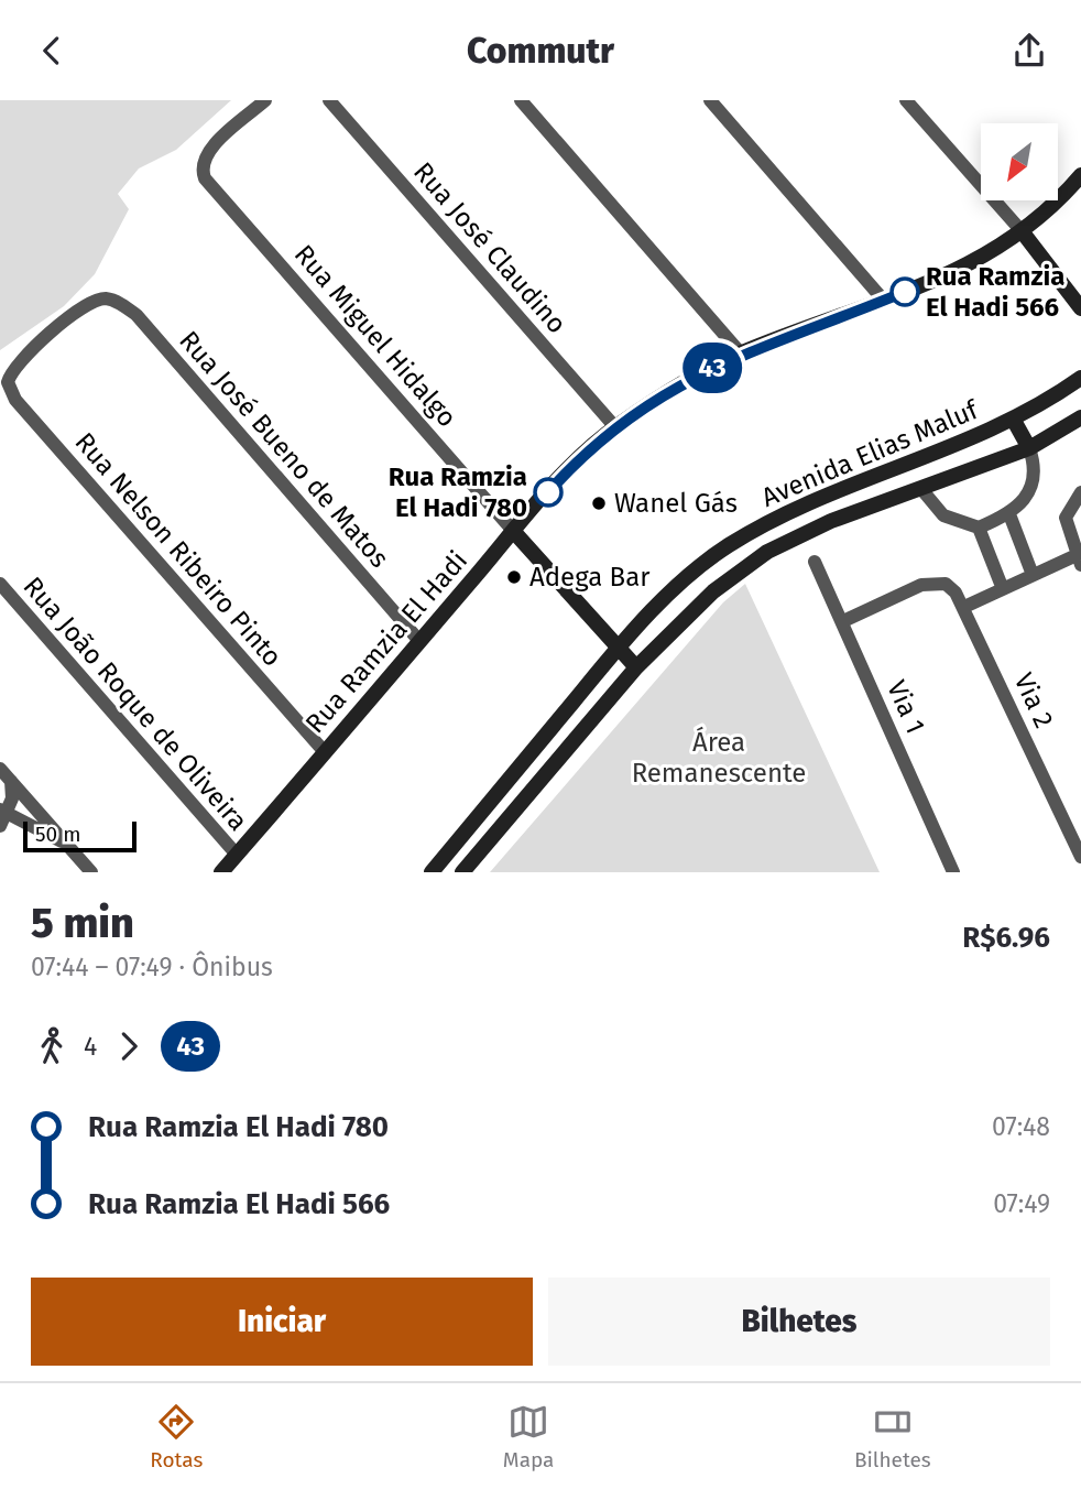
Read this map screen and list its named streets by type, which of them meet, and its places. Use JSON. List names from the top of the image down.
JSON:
{
  "streets": {
    "street": [
      "Rua José Claudino",
      "Rua Miguel Hidalgo",
      "Rua José Bueno de Matos",
      "Avenida Elias Maluf",
      "Rua Nelson Ribeiro Pinto",
      "Rua Ramzia El Hadi",
      "Via 2",
      "Rua João Roque de Oliveira",
      "Via 1"
    ]
  },
  "crossings": [
    ["Rua José Claudino", "Rua Ramzia El Hadi"],
    ["Rua Miguel Hidalgo", "Avenida Elias Maluf"],
    ["Rua Miguel Hidalgo", "Rua Ramzia El Hadi"],
    ["Rua José Bueno de Matos", "Rua Nelson Ribeiro Pinto"],
    ["Rua José Bueno de Matos", "Rua Ramzia El Hadi"],
    ["Rua Nelson Ribeiro Pinto", "Rua Ramzia El Hadi"],
    ["Rua Ramzia El Hadi", "Rua João Roque de Oliveira"]
  ],
  "parks": ["Área Remanescente"],
  "places": [
    "Rua Ramzia El Hadi 566",
    "Rua Ramzia El Hadi 780",
    "Wanel Gás",
    "Adega Bar"
  ],
  "lines": ["bus line 43"],
  "scale_bar": "50 m",
  "north": "bottom left",
  "page": {
    "header": "Commutr",
    "on_map": "43",
    "scale": "50 m",
    "heading": ["5 min", "07:44 – 07:49 · Ônibus", "R$6.96"],
    "legs": ["4", "43"],
    "list": [
      {
        "name": "Rua Ramzia El Hadi 780",
        "value": "07:48"
      },
      {
        "name": "Rua Ramzia El Hadi 566",
        "value": "07:49"
      }
    ],
    "buttons": ["Iniciar", "Bilhetes"],
    "tabs": ["Rotas", "Mapa", "Bilhetes"]
  }
}
